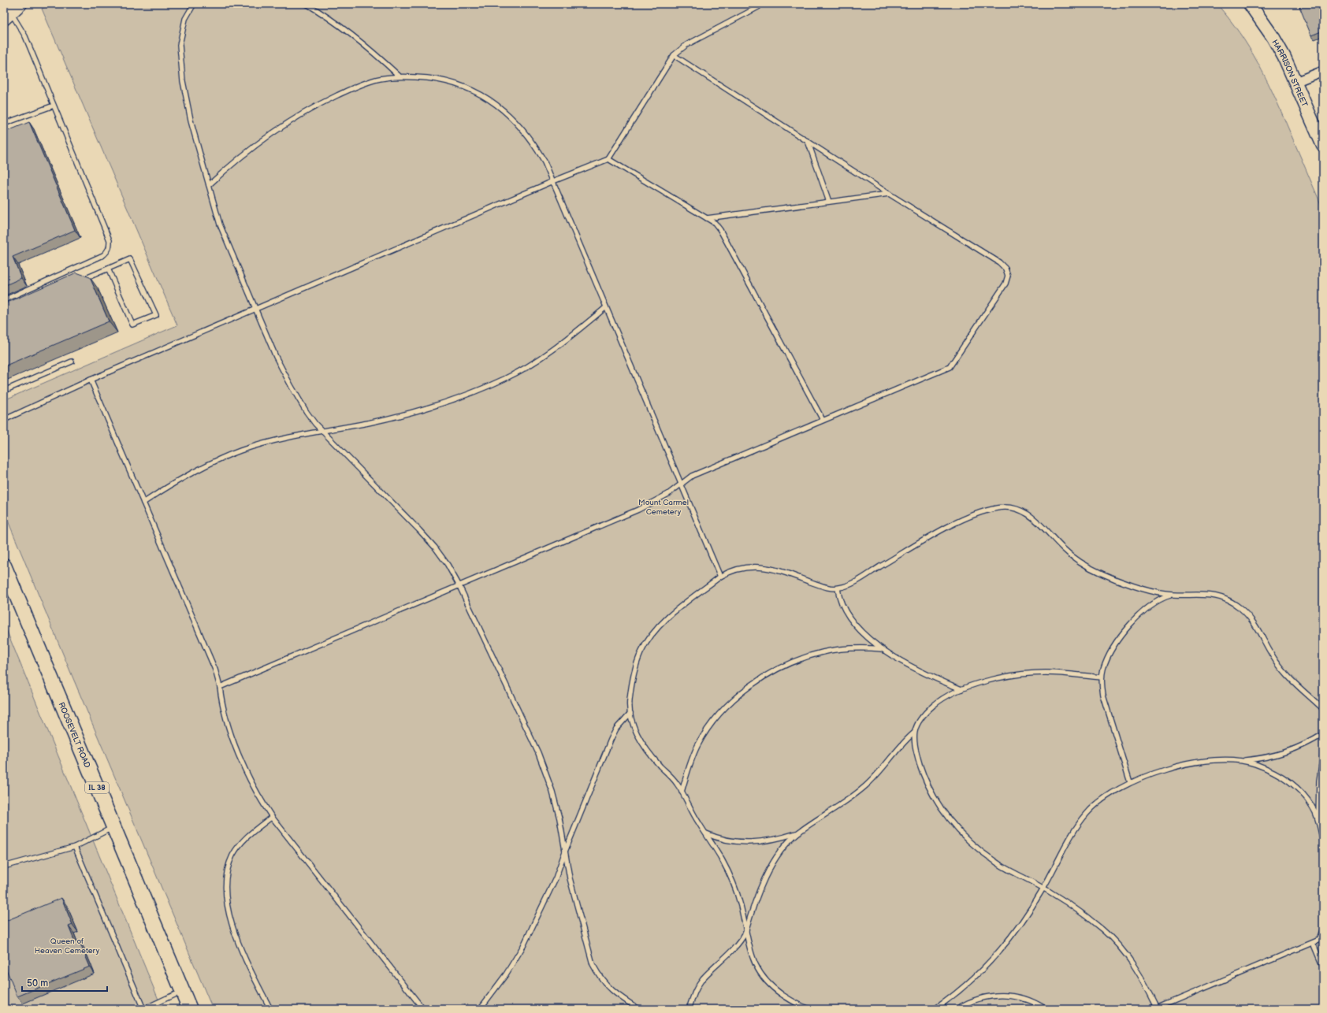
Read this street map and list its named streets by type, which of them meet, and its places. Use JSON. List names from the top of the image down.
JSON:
{
  "streets": {
    "main road": ["HARRISON STREET", "ROOSEVELT ROAD", "IL 38"]
  },
  "parks": ["Mount Carmel Cemetery", "Queen of Heaven Cemetery"],
  "scale_bar": "50 m"
}
